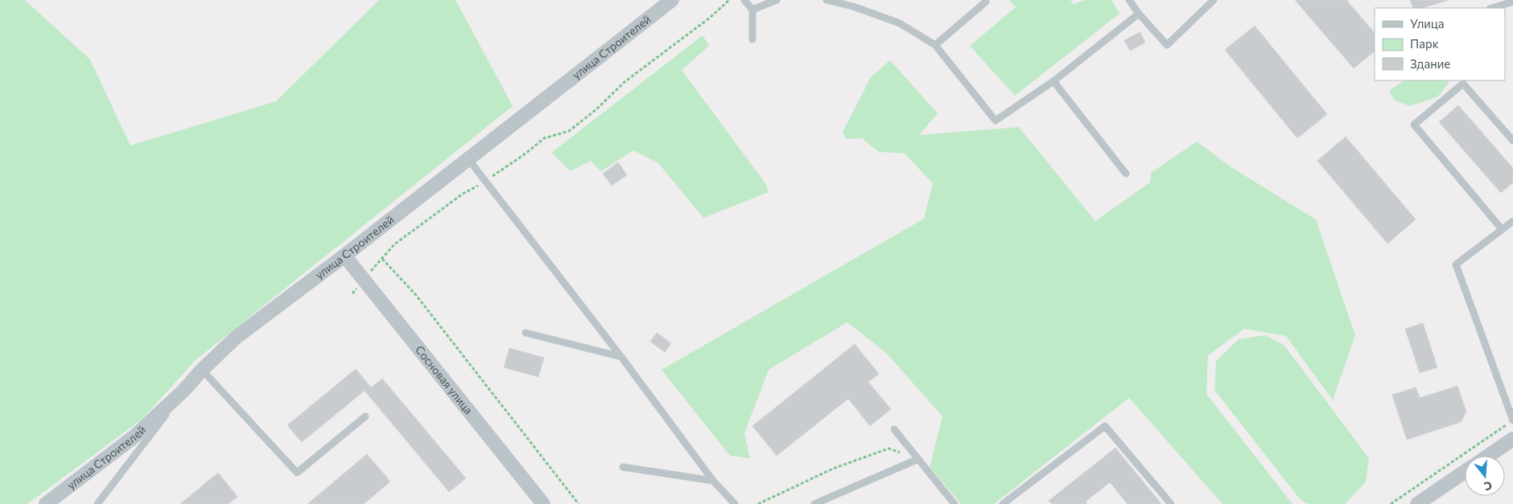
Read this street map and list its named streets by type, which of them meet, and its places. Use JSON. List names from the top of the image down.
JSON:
{
  "streets": {
    "street": ["улица Строителей", "Сосновая улица"]
  },
  "crossings": [
    ["улица Строителей", "Сосновая улица"]
  ],
  "legend": ["Улица", "Парк", "Здание"],
  "north": "bottom"
}
